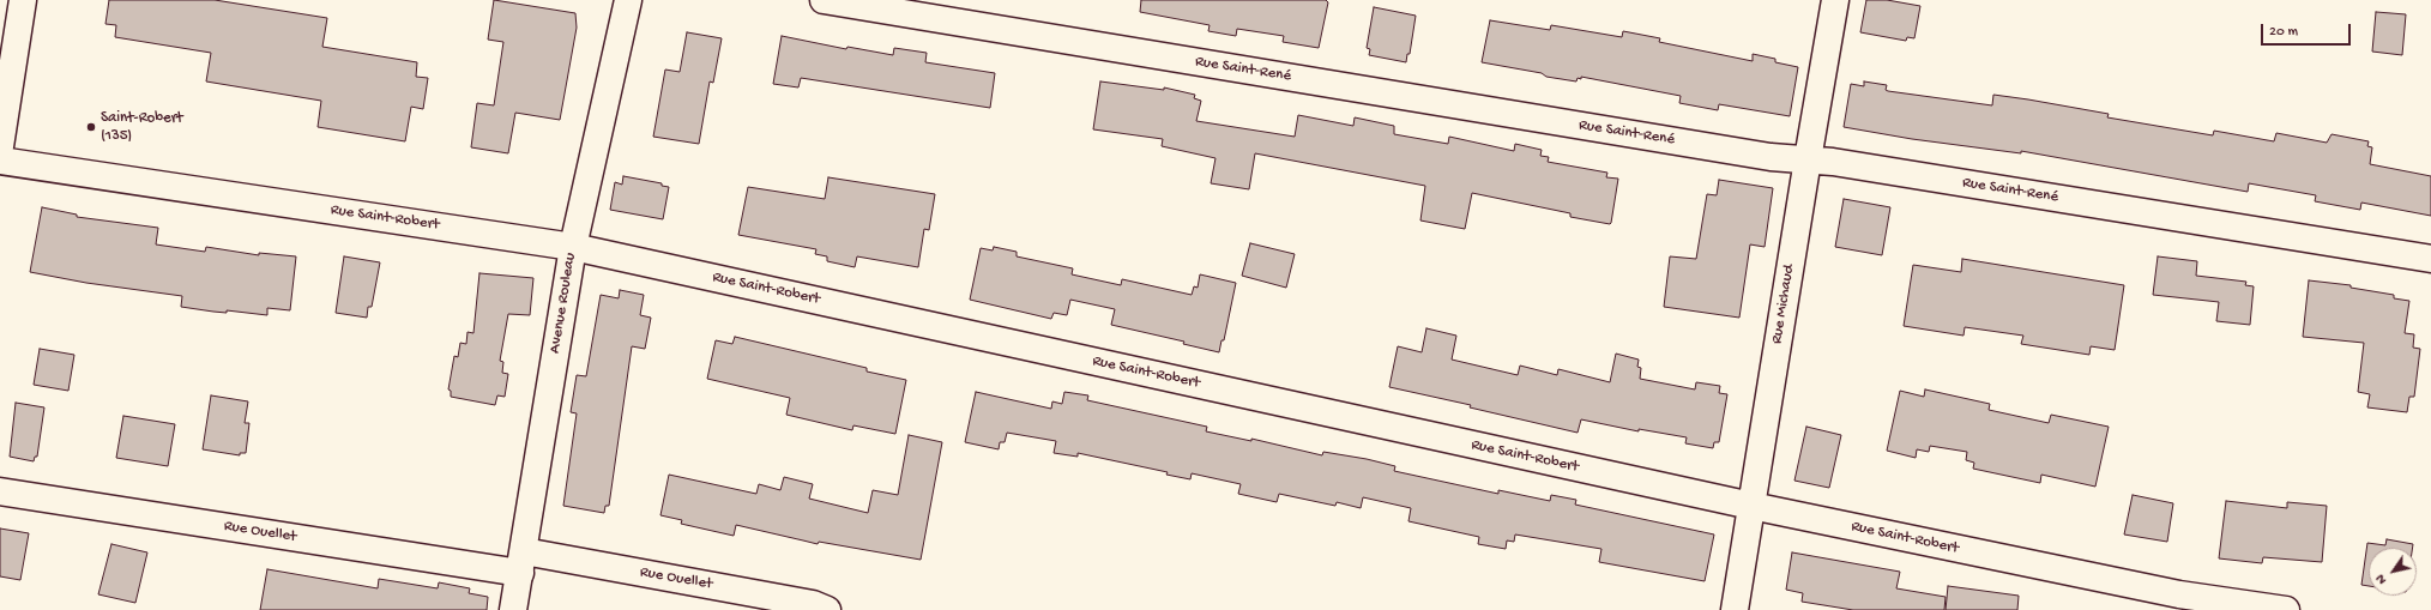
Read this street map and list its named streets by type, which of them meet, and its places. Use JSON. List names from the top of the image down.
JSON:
{
  "streets": {
    "street": [
      "Rue Saint-René",
      "Rue Saint-Robert",
      "Avenue Rouleau",
      "Rue Michaud",
      "Rue Ouellet"
    ]
  },
  "crossings": [
    ["Rue Saint-René", "Rue Michaud"],
    ["Rue Saint-Robert", "Avenue Rouleau"],
    ["Rue Saint-Robert", "Rue Michaud"],
    ["Avenue Rouleau", "Rue Ouellet"]
  ],
  "places": ["Saint-Robert (135)"],
  "scale_bar": "20 m",
  "north": "bottom left"
}
